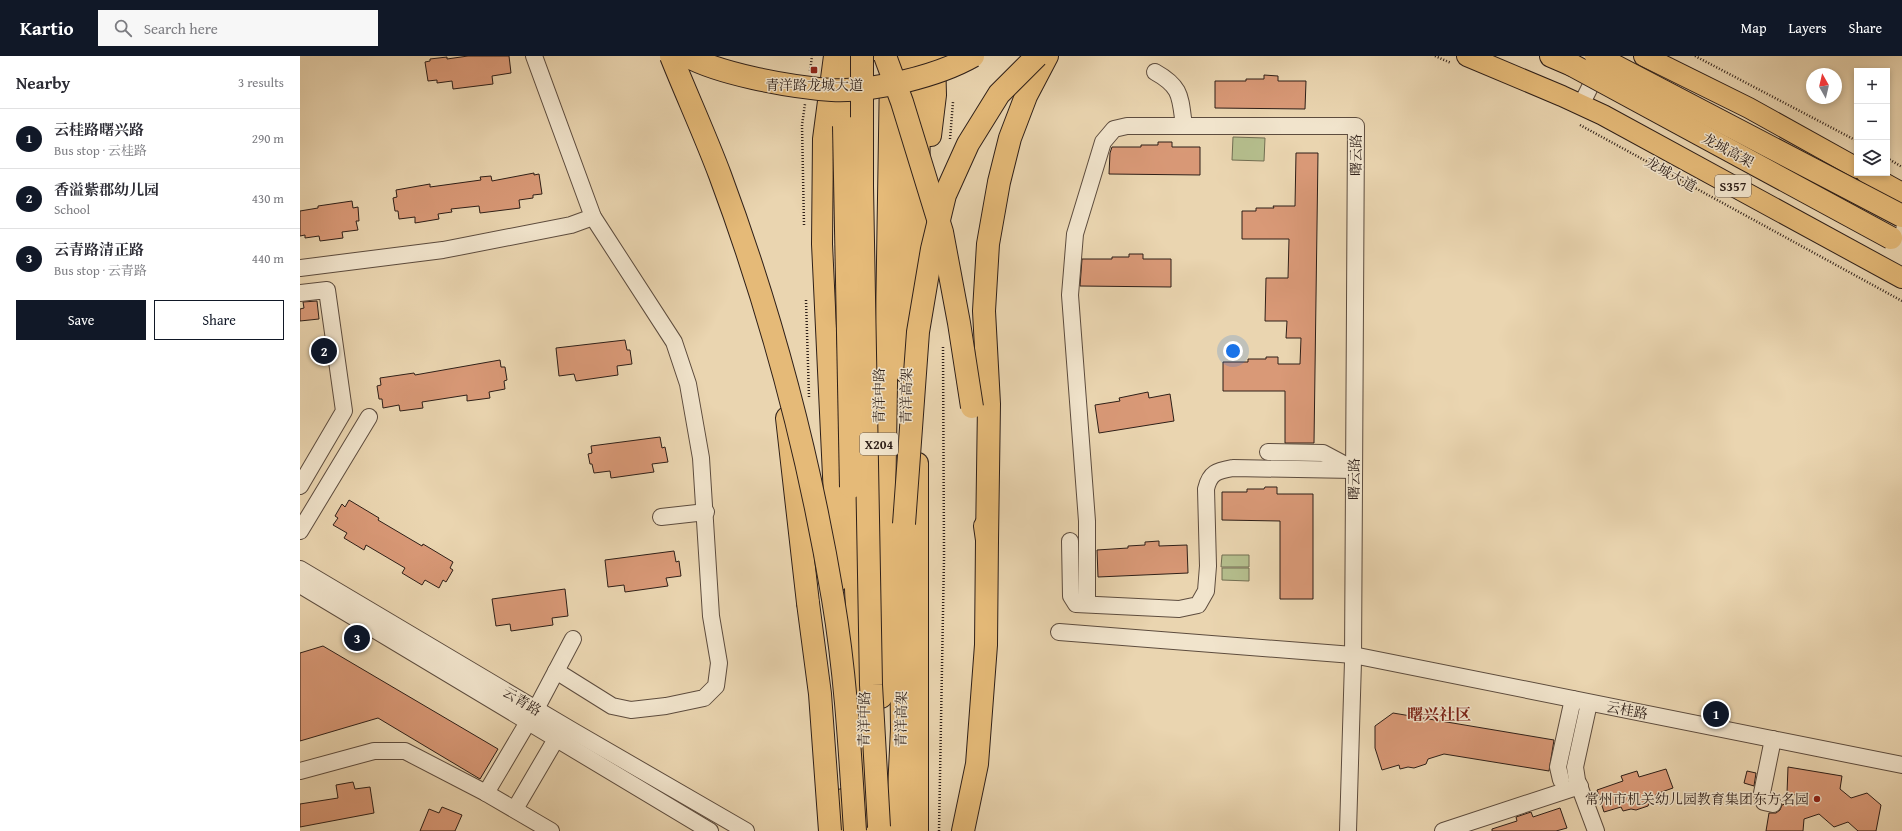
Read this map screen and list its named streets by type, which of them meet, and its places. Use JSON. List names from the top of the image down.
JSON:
{
  "streets": {
    "highway": ["龙城高架", "青洋高架"],
    "main road": [
      "龙城大道",
      "S357",
      "青洋中路",
      "X204"
    ],
    "street": ["曙云路", "云青路", "云桂路"]
  },
  "crossings": [
    ["曙云路", "云桂路"],
    ["青洋中路", "青洋高架"]
  ],
  "districts": ["曙兴社区"],
  "places": {
    "transit": ["青洋路龙城大道"],
    "other": ["常州市机关幼儿园教育集团东方名园"]
  },
  "north": "top",
  "page": {
    "header": "Kartio",
    "search": "Search here",
    "nav": ["Map", "Layers", "Share"],
    "heading": ["Nearby", "3 results"],
    "map_buttons": ["+", "−"],
    "list": [
      {
        "mark": "1",
        "name": "云桂路曙兴路",
        "note": "Bus stop · 云桂路",
        "value": "290 m"
      },
      {
        "mark": "2",
        "name": "香溢紫郡幼儿园",
        "note": "School",
        "value": "430 m"
      },
      {
        "mark": "3",
        "name": "云青路清正路",
        "note": "Bus stop · 云青路",
        "value": "440 m"
      }
    ],
    "buttons": ["Save", "Share"],
    "pins": ["2", "3", "1"]
  }
}
